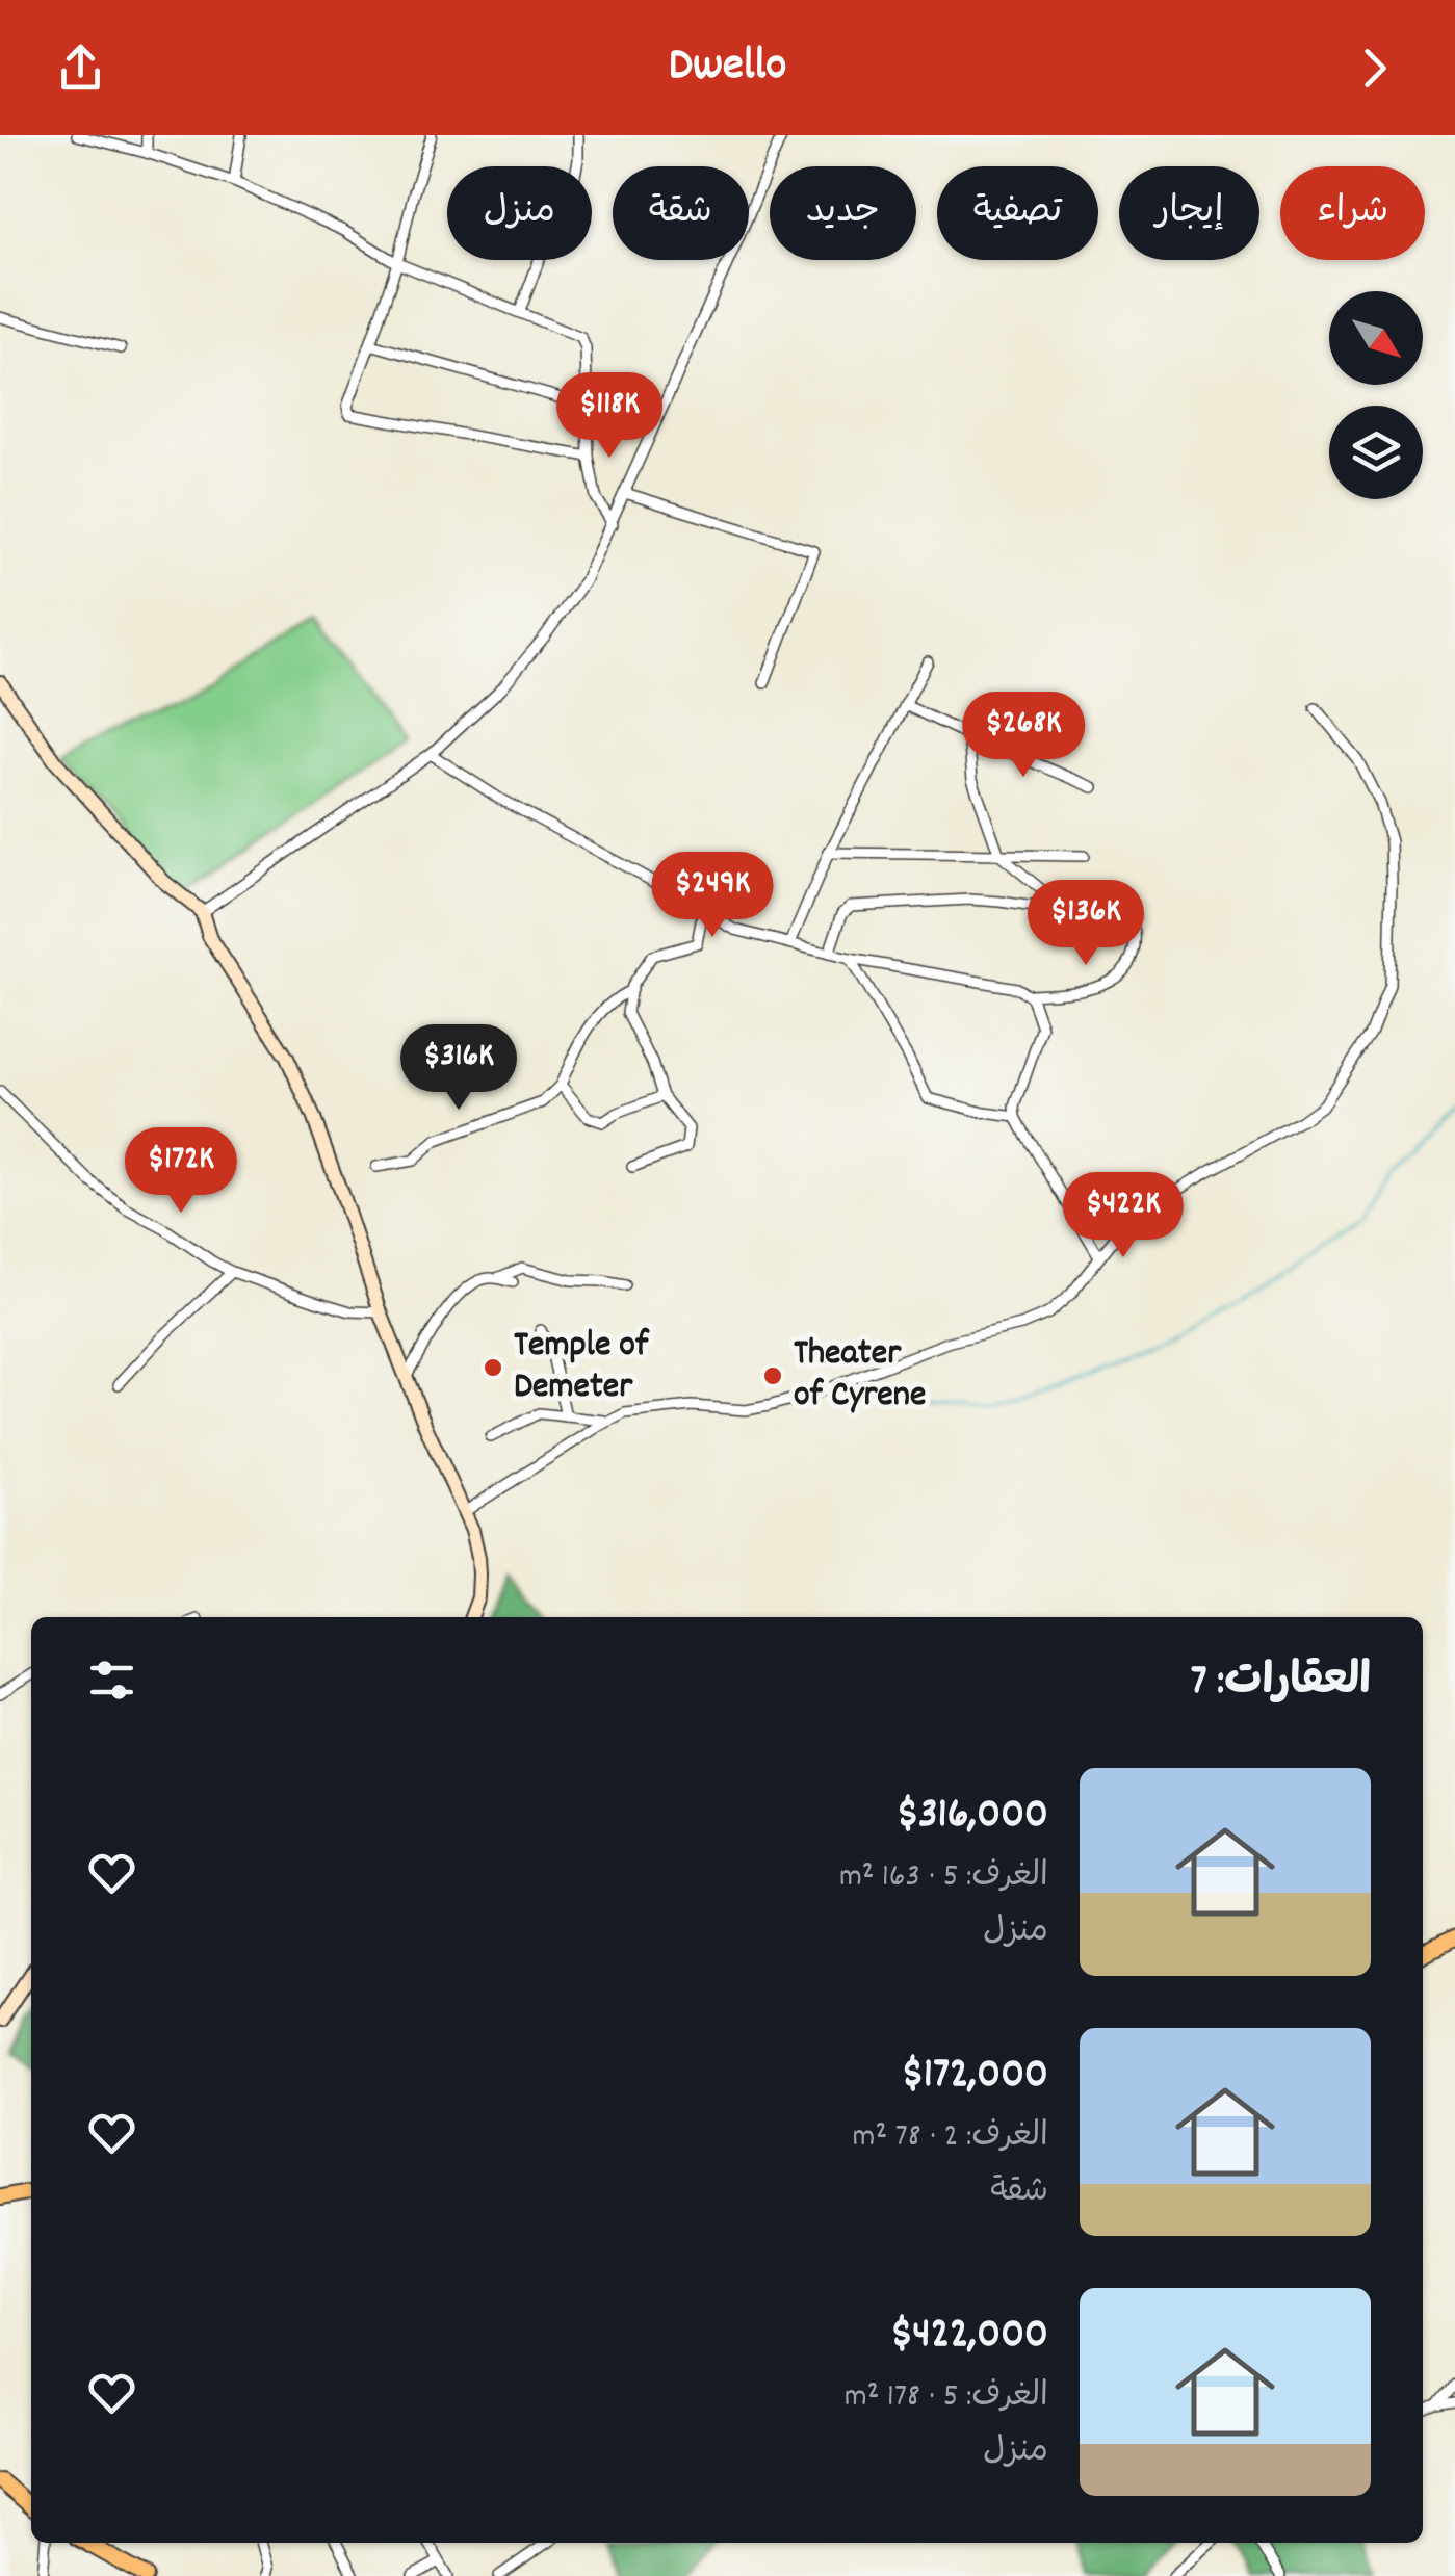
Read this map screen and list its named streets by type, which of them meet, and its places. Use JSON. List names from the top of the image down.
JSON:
{
  "places": ["Temple of Demeter", "Theater of Cyrene"],
  "north": "bottom right",
  "page": {
    "header": "Dwello",
    "chip": [
      "شراء",
      "إيجار",
      "تصفية",
      "جديد",
      "شقة",
      "منزل"
    ],
    "price": [
      "$118K",
      "$268K",
      "$249K",
      "$136K",
      "$316K",
      "$172K",
      "$422K"
    ],
    "heading": "العقارات: 7",
    "list": [
      {
        "name": "$316,000",
        "note": "الغرف: 5 · 163 m² · منزل"
      },
      {
        "name": "$172,000",
        "note": "الغرف: 2 · 78 m² · شقة"
      },
      {
        "name": "$422,000",
        "note": "الغرف: 5 · 178 m² · منزل"
      }
    ]
  }
}
